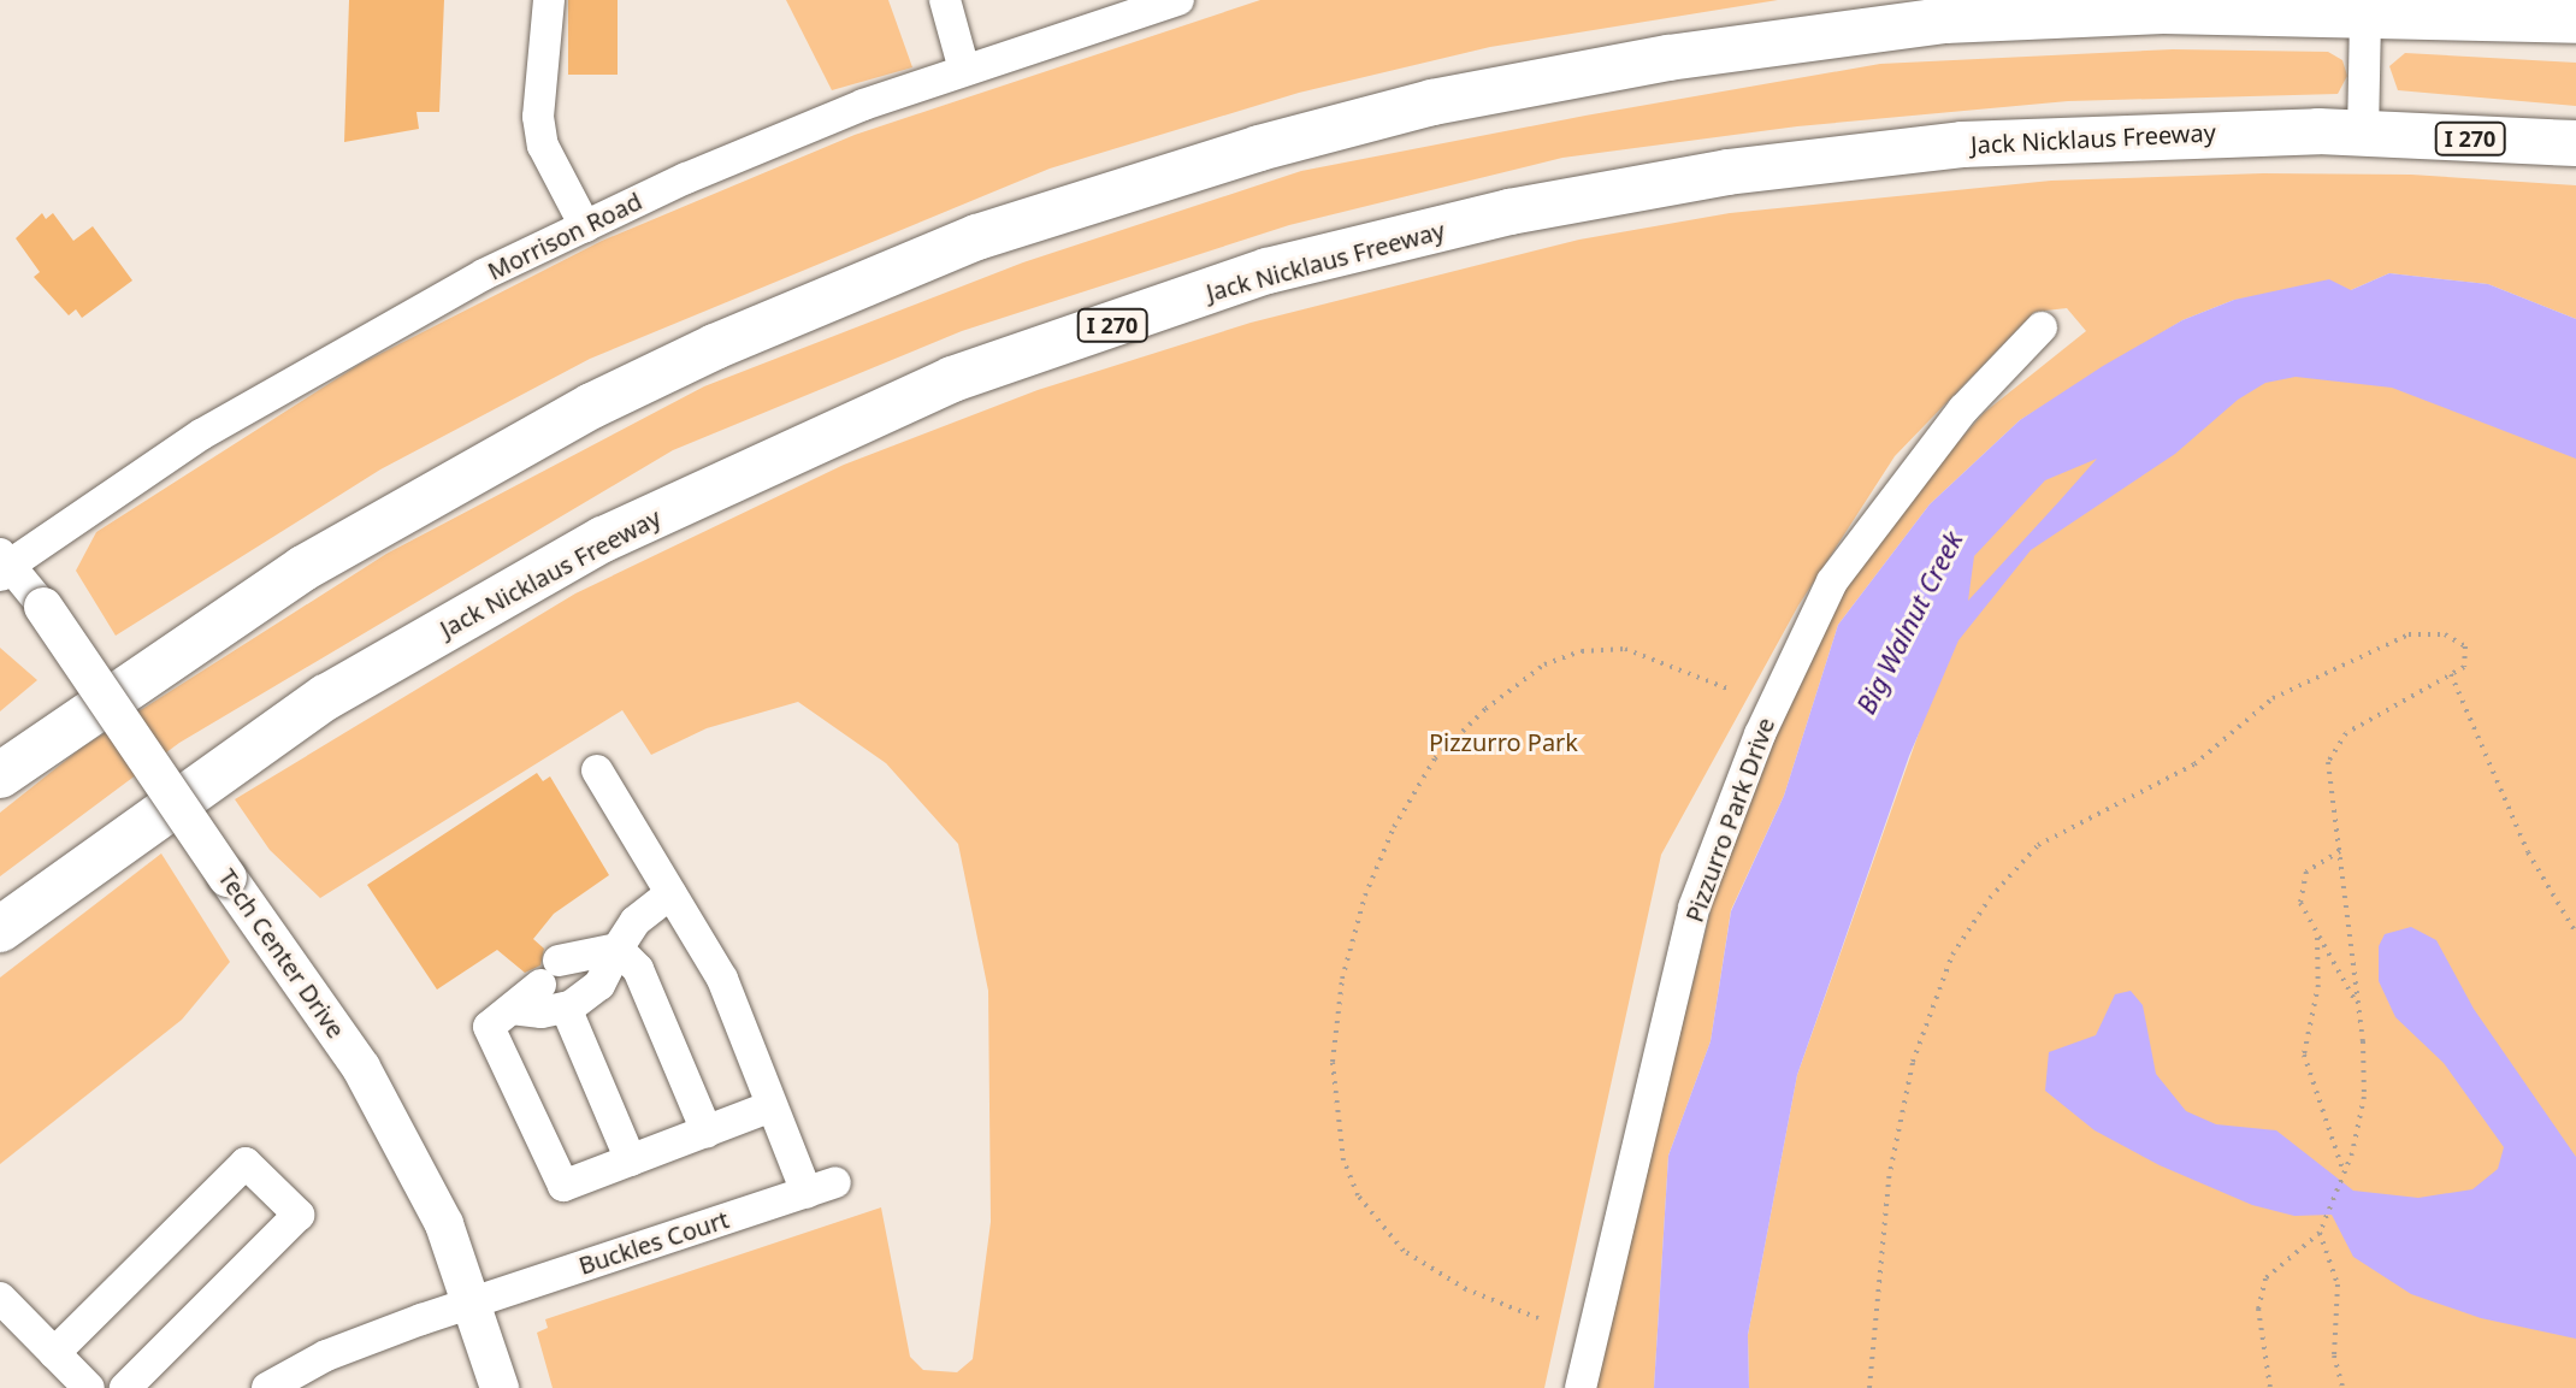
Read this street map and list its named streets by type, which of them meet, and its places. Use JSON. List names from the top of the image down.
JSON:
{
  "streets": {
    "highway": ["Jack Nicklaus Freeway", "I 270"],
    "main road": ["Tech Center Drive"],
    "street": ["Morrison Road", "Pizzurro Park Drive", "Buckles Court"]
  },
  "crossings": [
    ["Morrison Road", "Tech Center Drive"],
    ["Tech Center Drive", "Buckles Court"]
  ],
  "water": ["Big Walnut Creek"],
  "parks": ["Pizzurro Park"]
}
